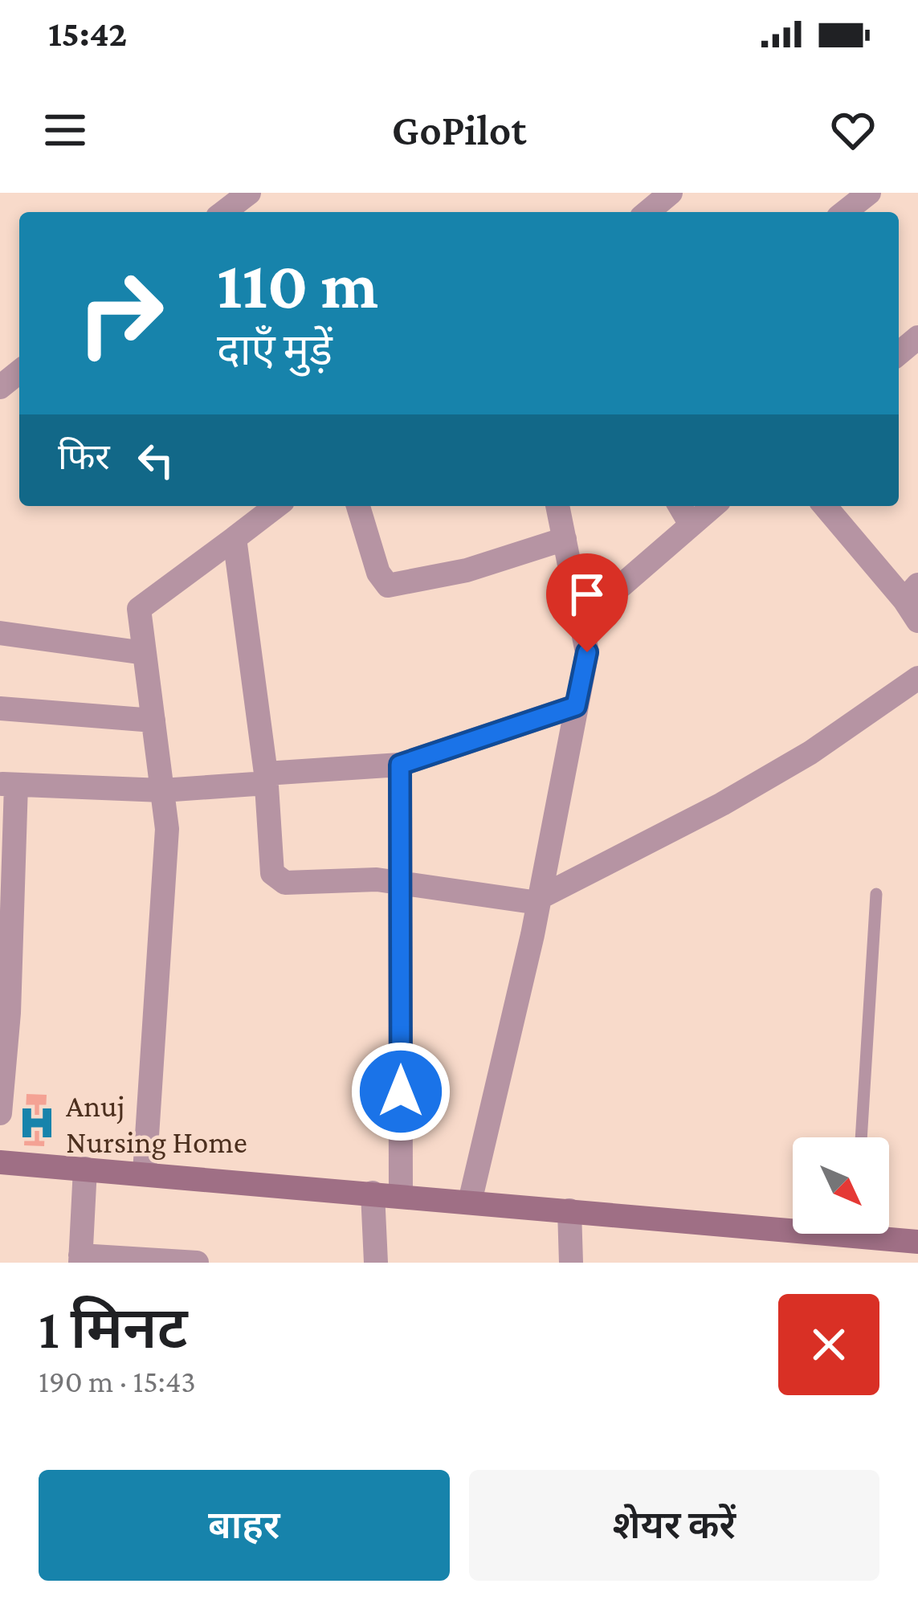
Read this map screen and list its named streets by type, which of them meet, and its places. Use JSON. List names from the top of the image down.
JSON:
{
  "places": {
    "hospital": ["Anuj Nursing Home"]
  },
  "north": "bottom right",
  "page": {
    "status": "15:42",
    "header": "GoPilot",
    "turn": ["110 m", "दाएँ मुड़ें"],
    "then": "फिर",
    "heading": ["1 मिनट", "190 m · 15:43"],
    "buttons": ["बाहर", "शेयर करें"]
  }
}
